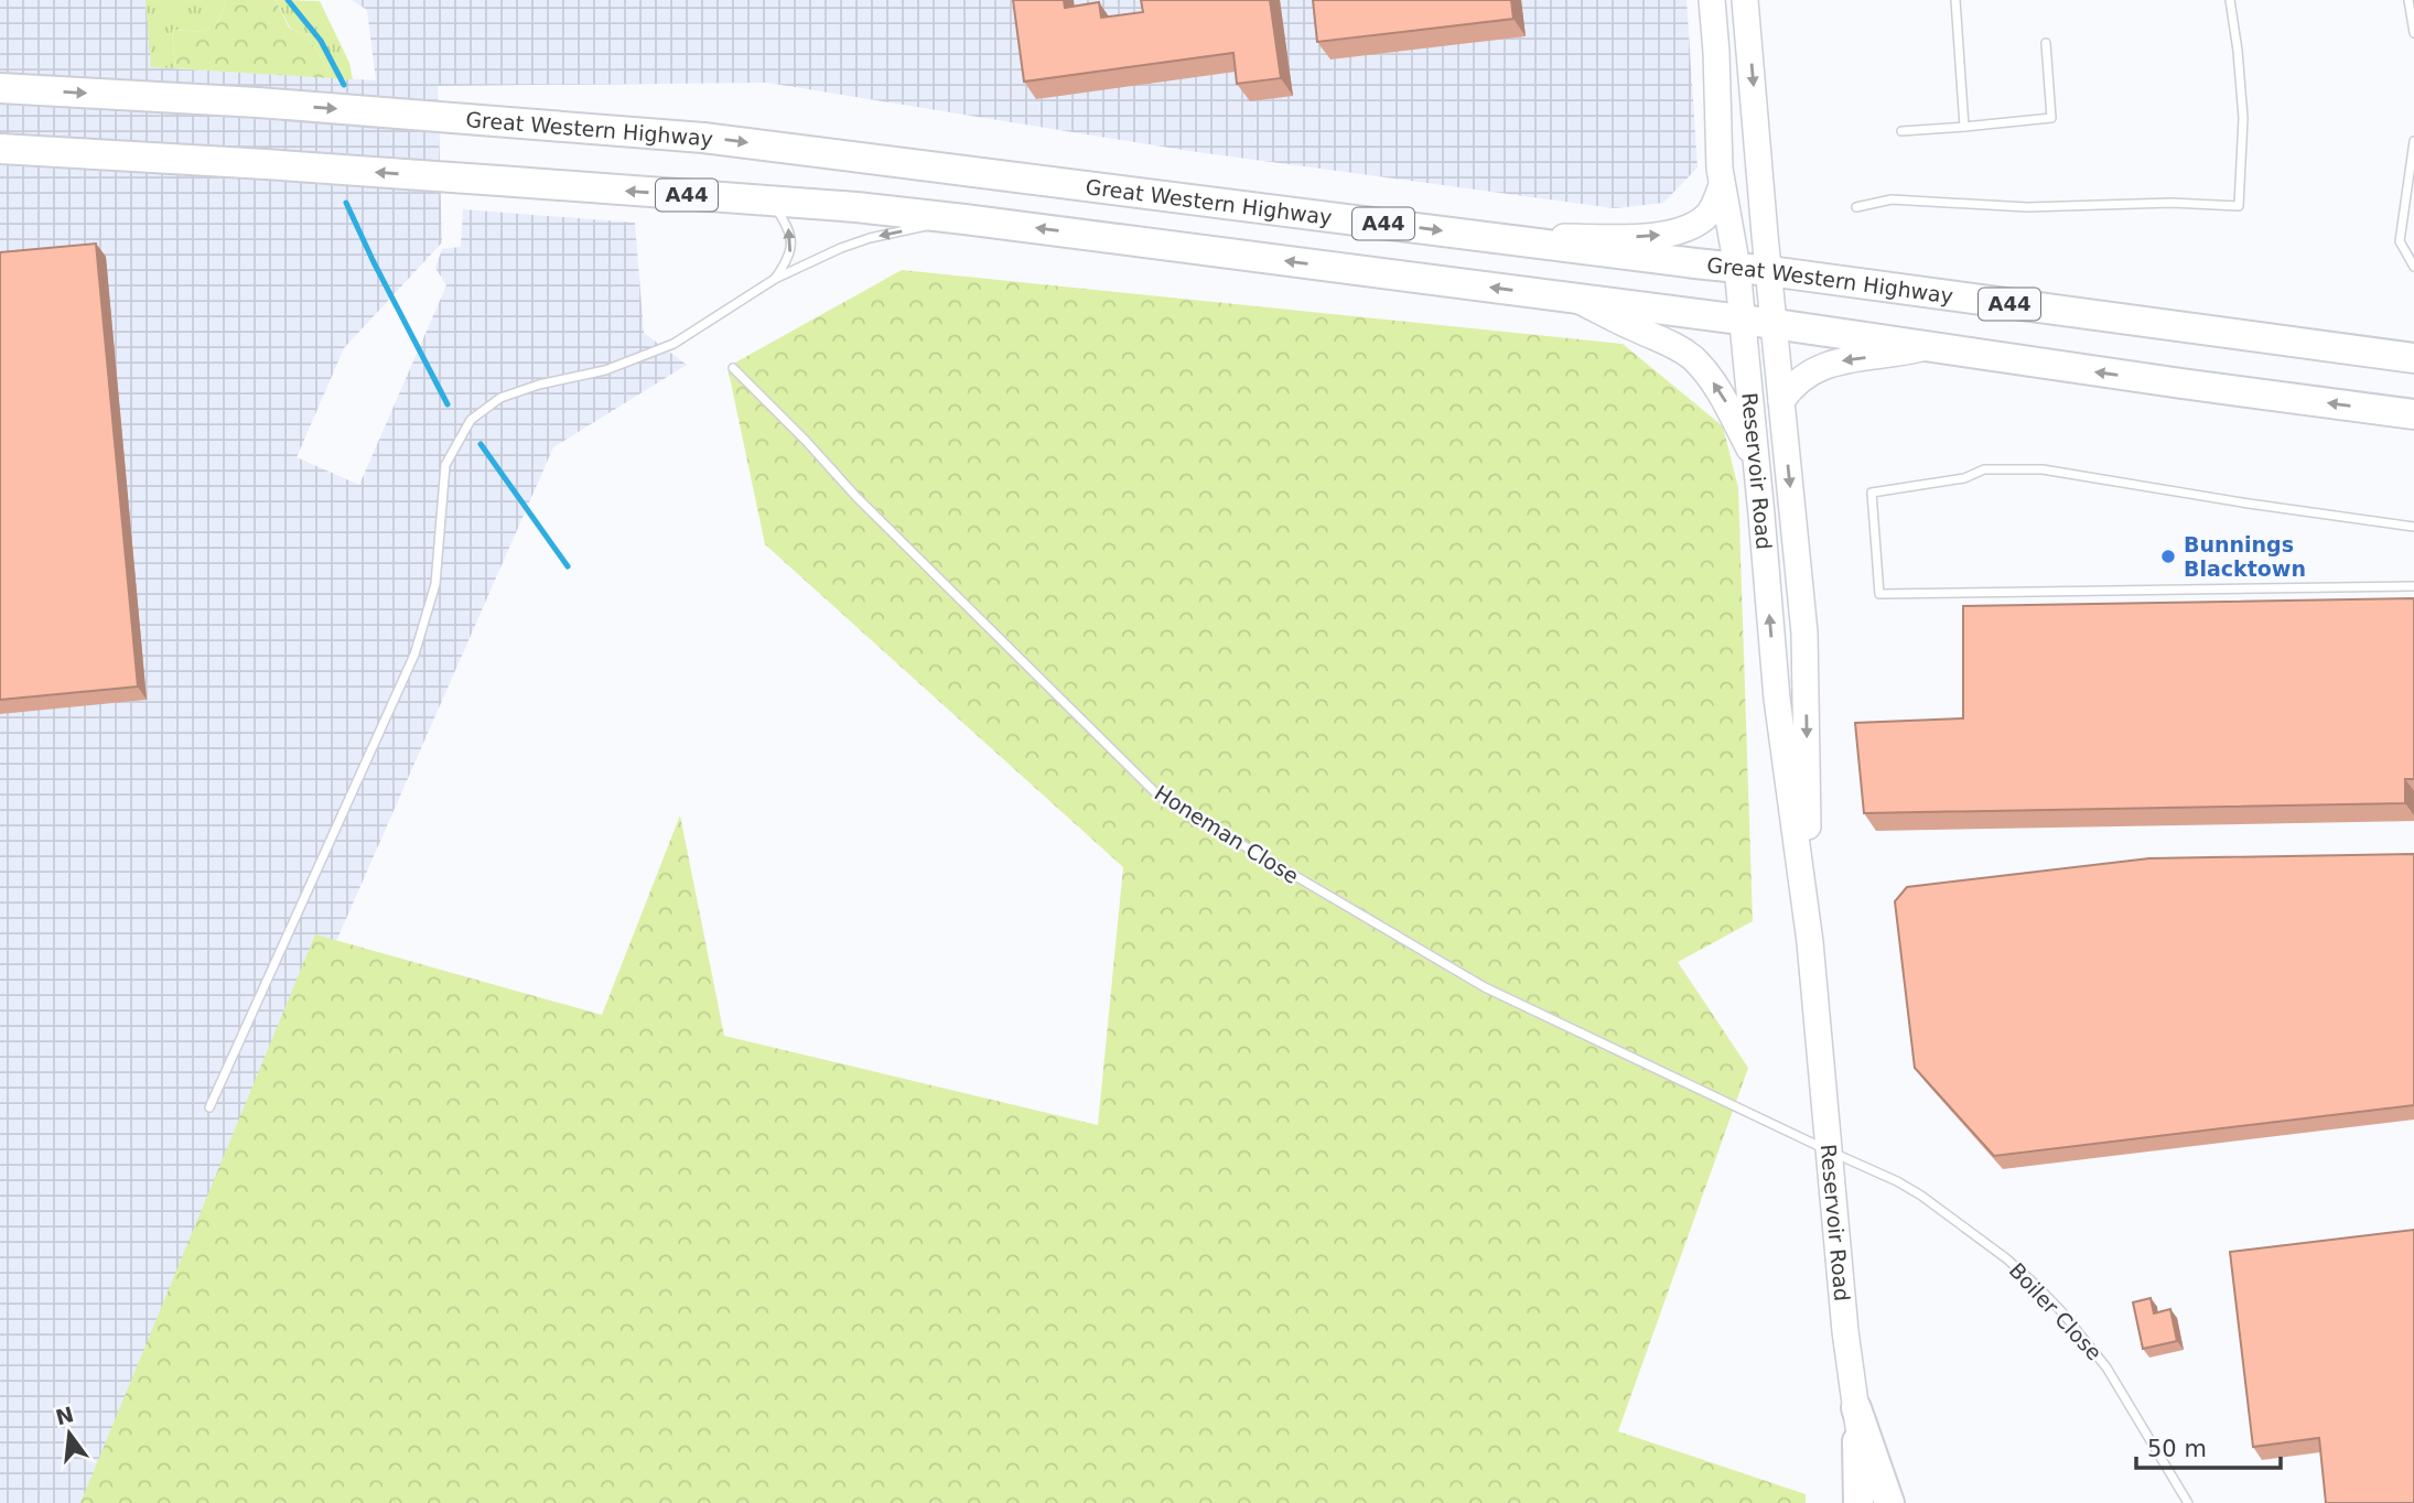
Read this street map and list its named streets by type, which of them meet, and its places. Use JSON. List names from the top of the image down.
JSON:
{
  "streets": {
    "highway": ["Great Western Highway", "A44"],
    "main road": ["Reservoir Road"],
    "lane": ["Honeman Close", "Boiler Close"]
  },
  "crossings": [
    ["Great Western Highway", "Reservoir Road"],
    ["A44", "Reservoir Road"],
    ["Reservoir Road", "Honeman Close"],
    ["Reservoir Road", "Boiler Close"],
    ["Honeman Close", "Boiler Close"]
  ],
  "places": ["Bunnings Blacktown"],
  "scale_bar": "50 m",
  "north": "top"
}
